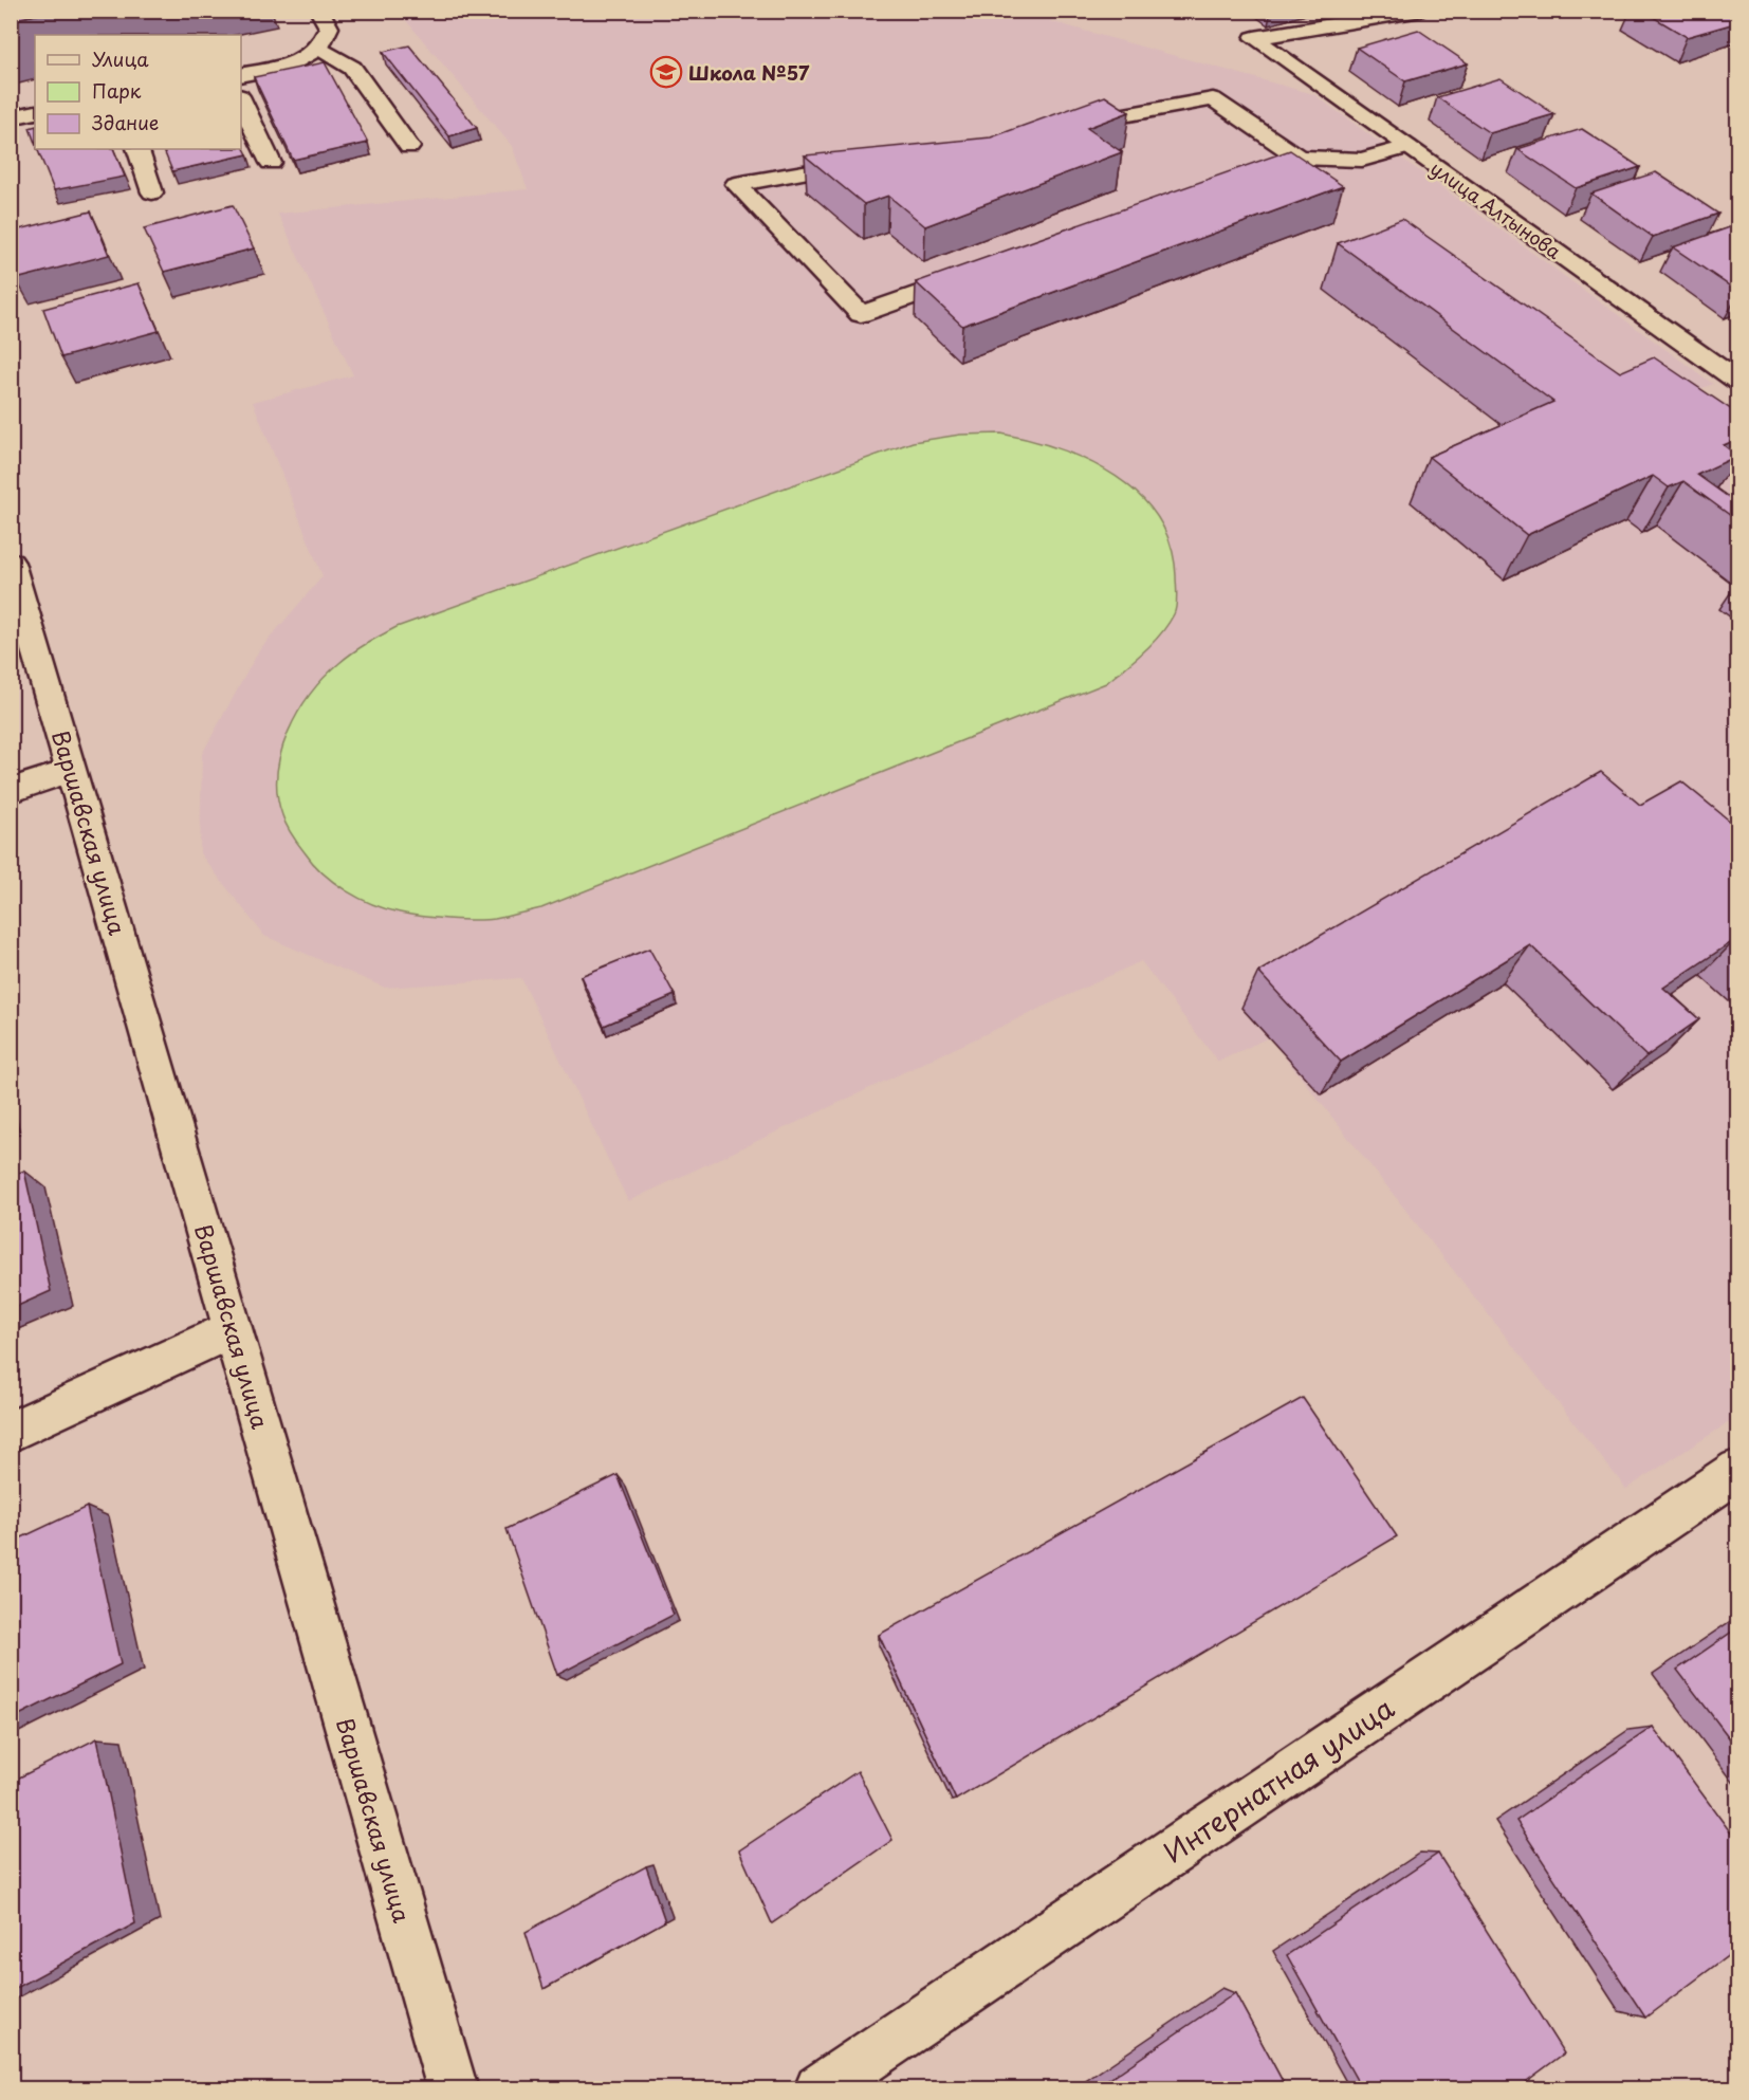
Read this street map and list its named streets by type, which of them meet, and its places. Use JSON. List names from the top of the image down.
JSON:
{
  "streets": {
    "street": ["улица Алтынова", "Варшавская улица", "Интернатная улица"]
  },
  "places": {
    "school or university": ["Школа №57"]
  },
  "legend": ["Улица", "Парк", "Здание"]
}
